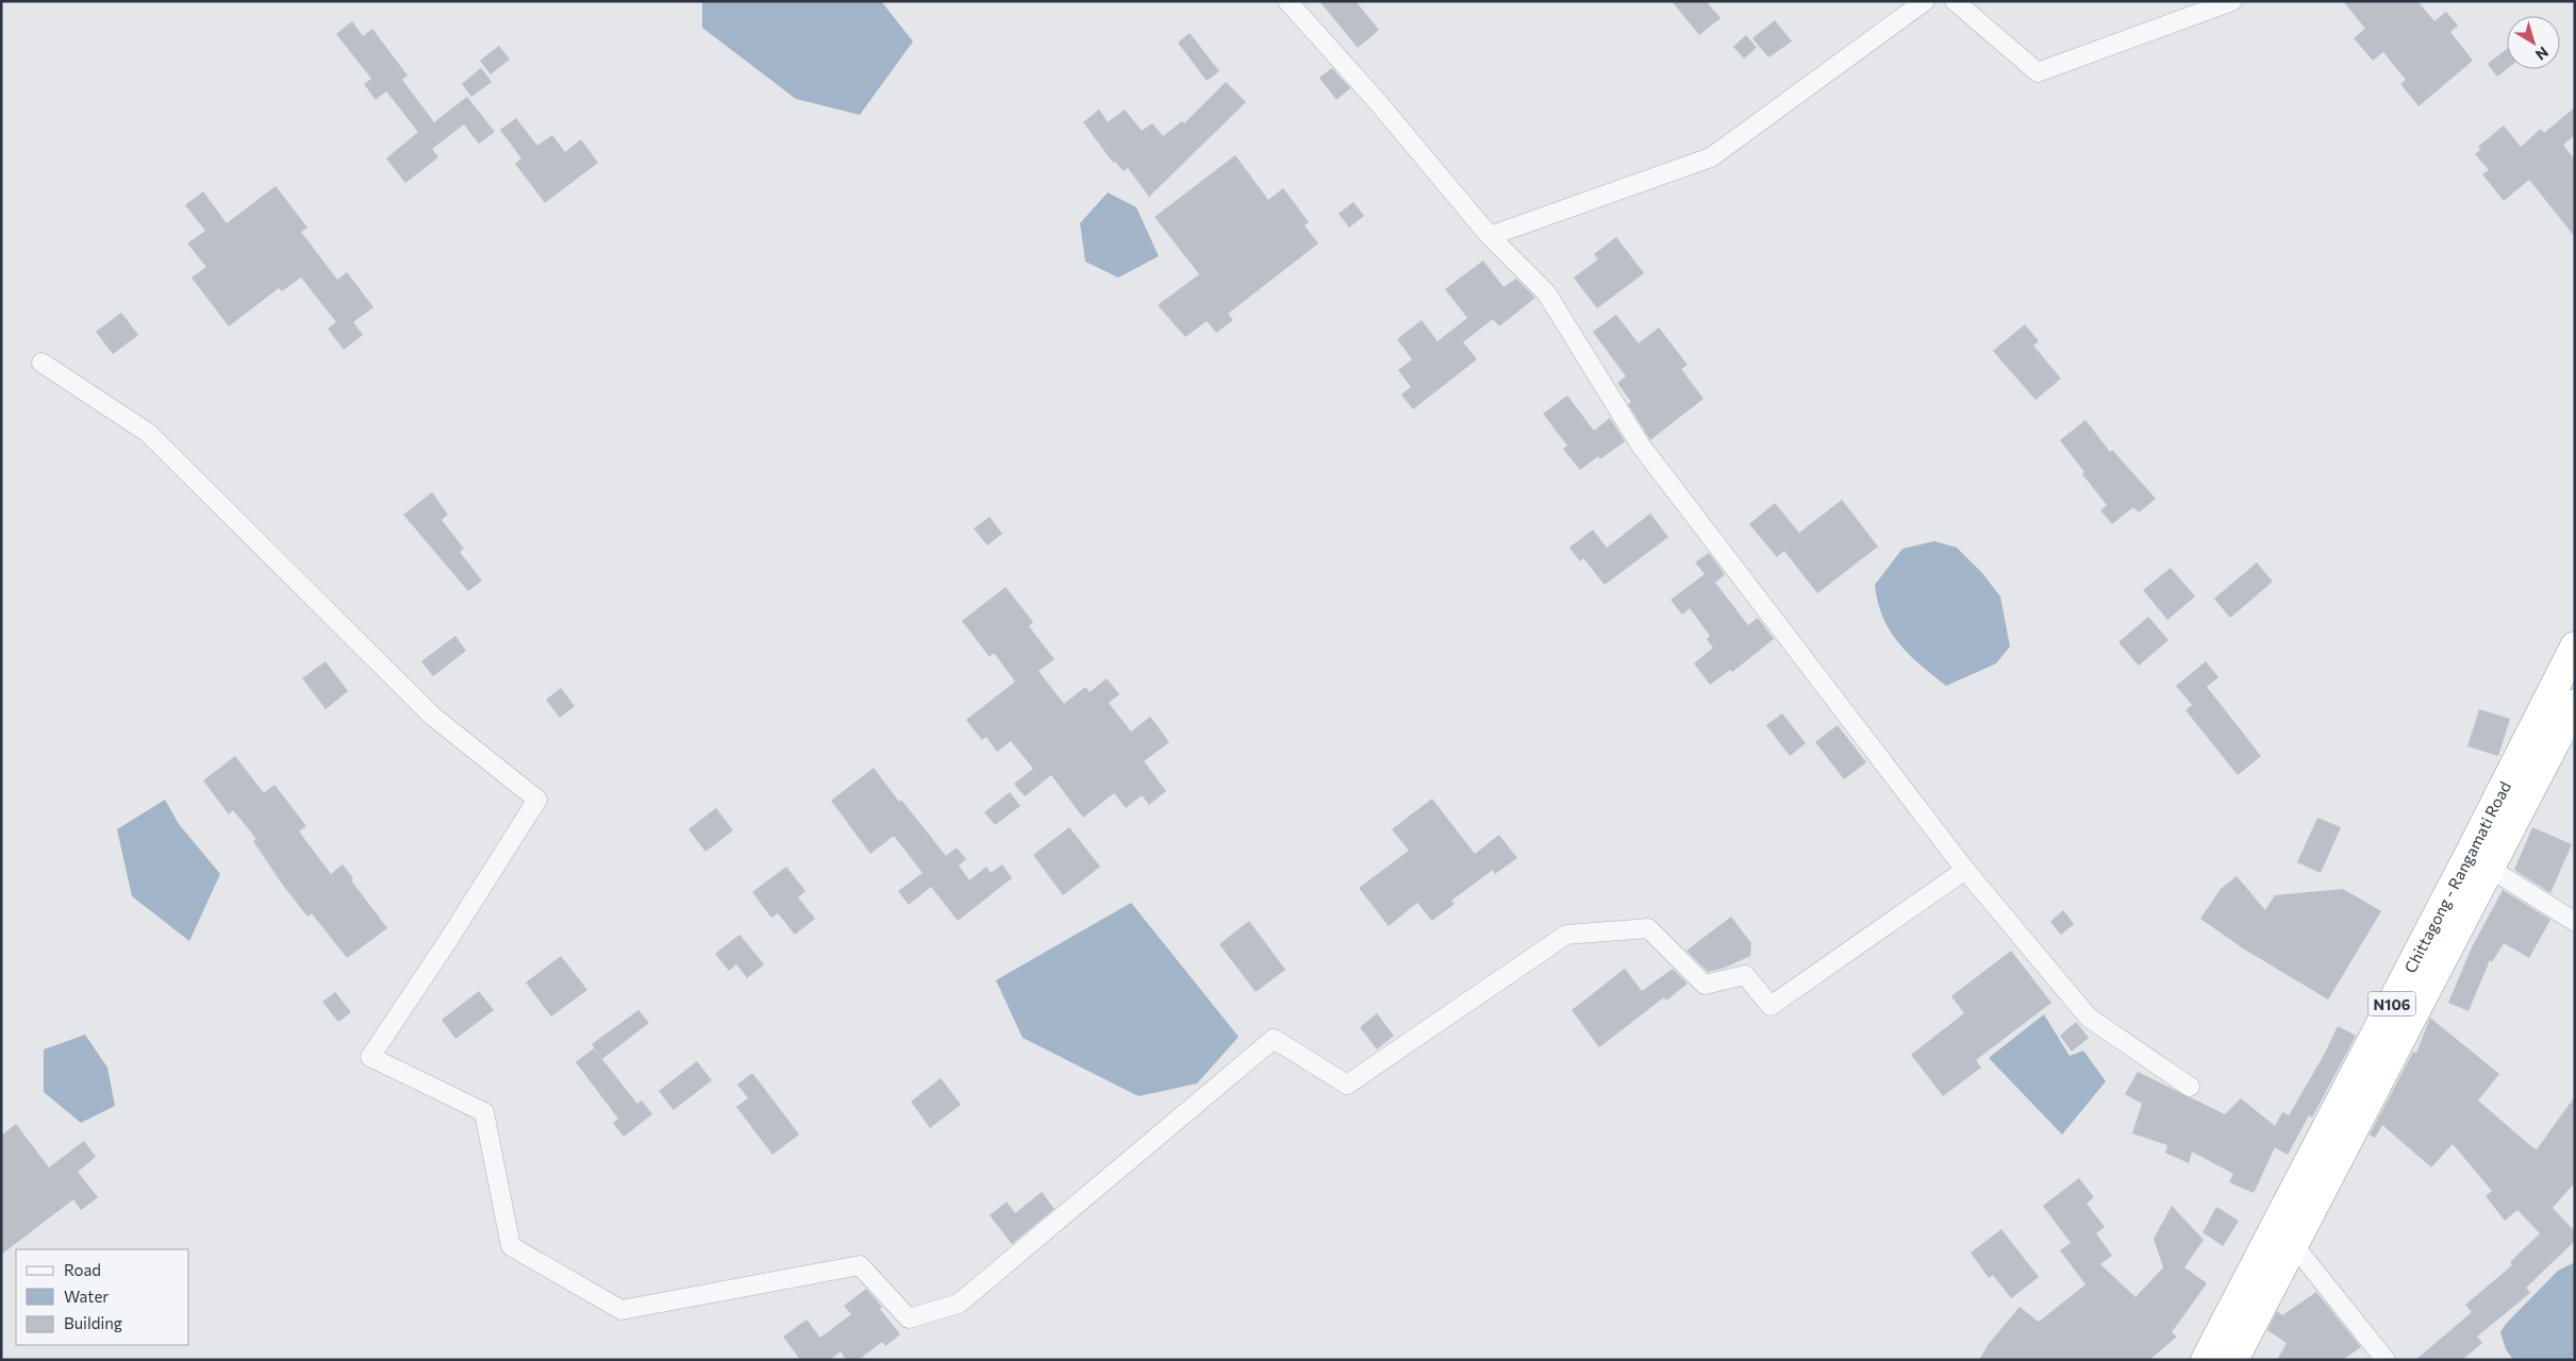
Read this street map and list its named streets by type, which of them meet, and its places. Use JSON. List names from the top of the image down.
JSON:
{
  "streets": {
    "highway": ["Chittagong - Rangamati Road", "N106"]
  },
  "legend": ["Road", "Water", "Building"],
  "north": "bottom right"
}
